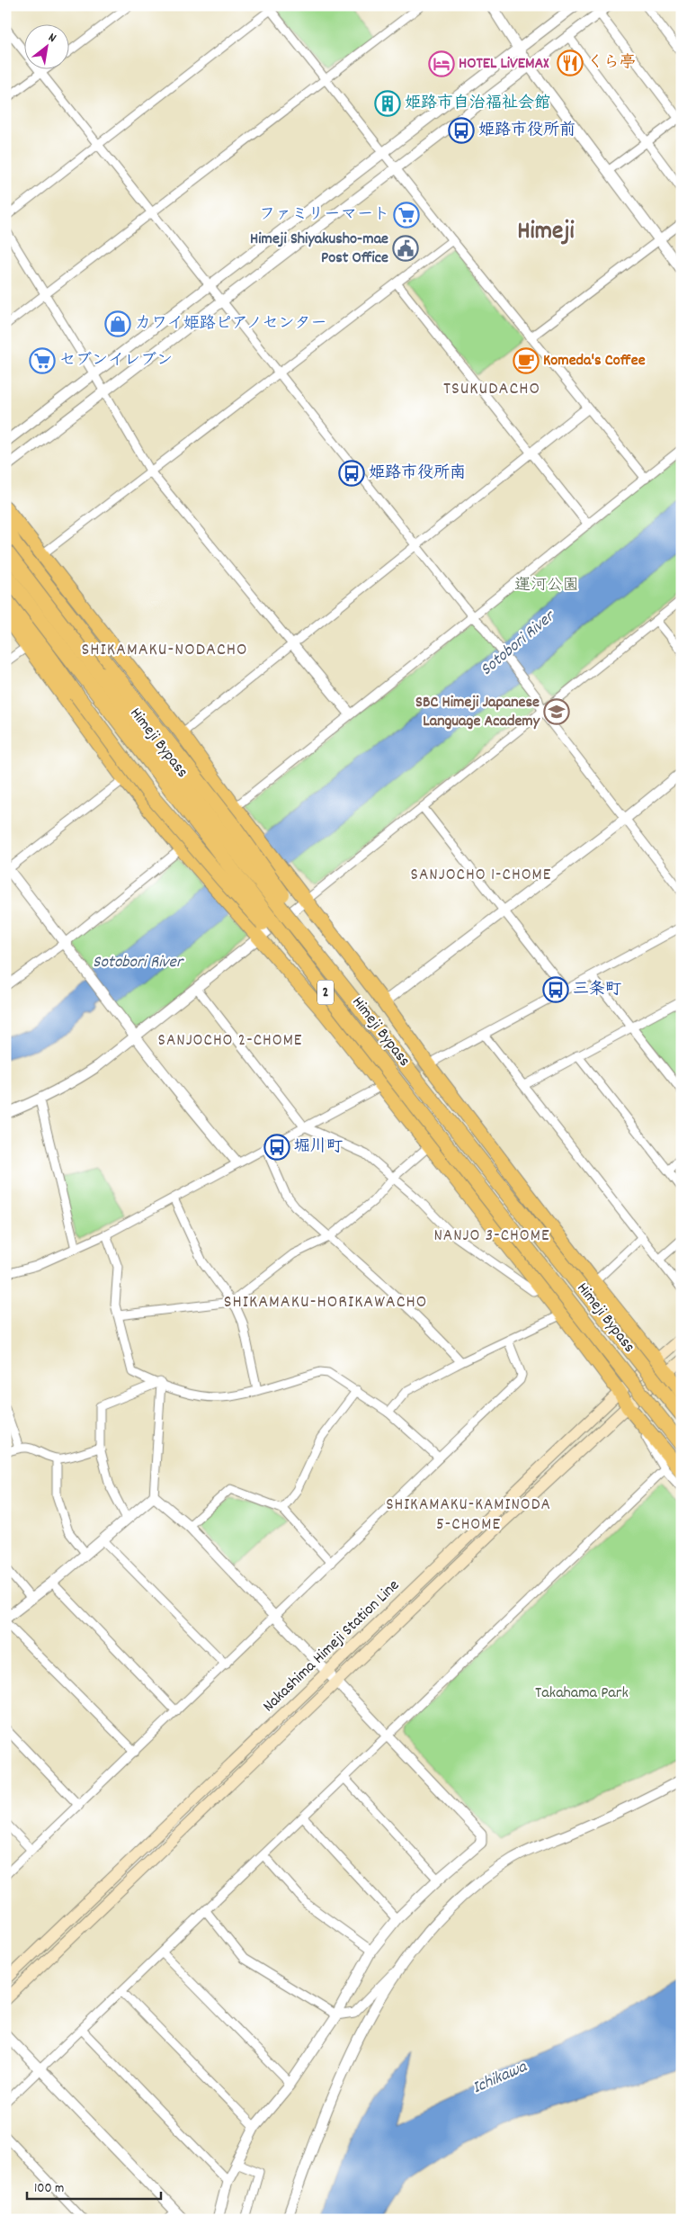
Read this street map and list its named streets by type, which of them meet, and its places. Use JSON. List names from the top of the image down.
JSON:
{
  "streets": {
    "highway": ["Himeji Bypass", "2"],
    "main road": ["Nakashima Himeji Station Line"]
  },
  "districts": [
    "Himeji",
    "TSUKUDACHO",
    "SHIKAMAKU-NODACHO",
    "SANJOCHO 1-CHOME",
    "SANJOCHO 2-CHOME",
    "NANJO 3-CHOME",
    "SHIKAMAKU-HORIKAWACHO",
    "SHIKAMAKU-KAMINODA 5-CHOME"
  ],
  "water": ["Sotobori River", "Ichikawa"],
  "parks": ["運河公園", "Takahama Park"],
  "places": {
    "restaurant": ["くら亭"],
    "hotel": ["HOTEL LiVEMAX"],
    "building": ["姫路市自治福祉会館"],
    "bus stop": [
      "姫路市役所前",
      "姫路市役所南",
      "三条町",
      "堀川町"
    ],
    "supermarket": ["ファミリーマート", "セブンイレブン"],
    "public building": ["Himeji Shiyakusho-mae Post Office"],
    "shop": ["カワイ姫路ピアノセンター"],
    "cafe": ["Komeda's Coffee"],
    "school or university": ["SBC Himeji Japanese Language Academy"]
  },
  "scale_bar": "100 m",
  "north": "top right"
}
